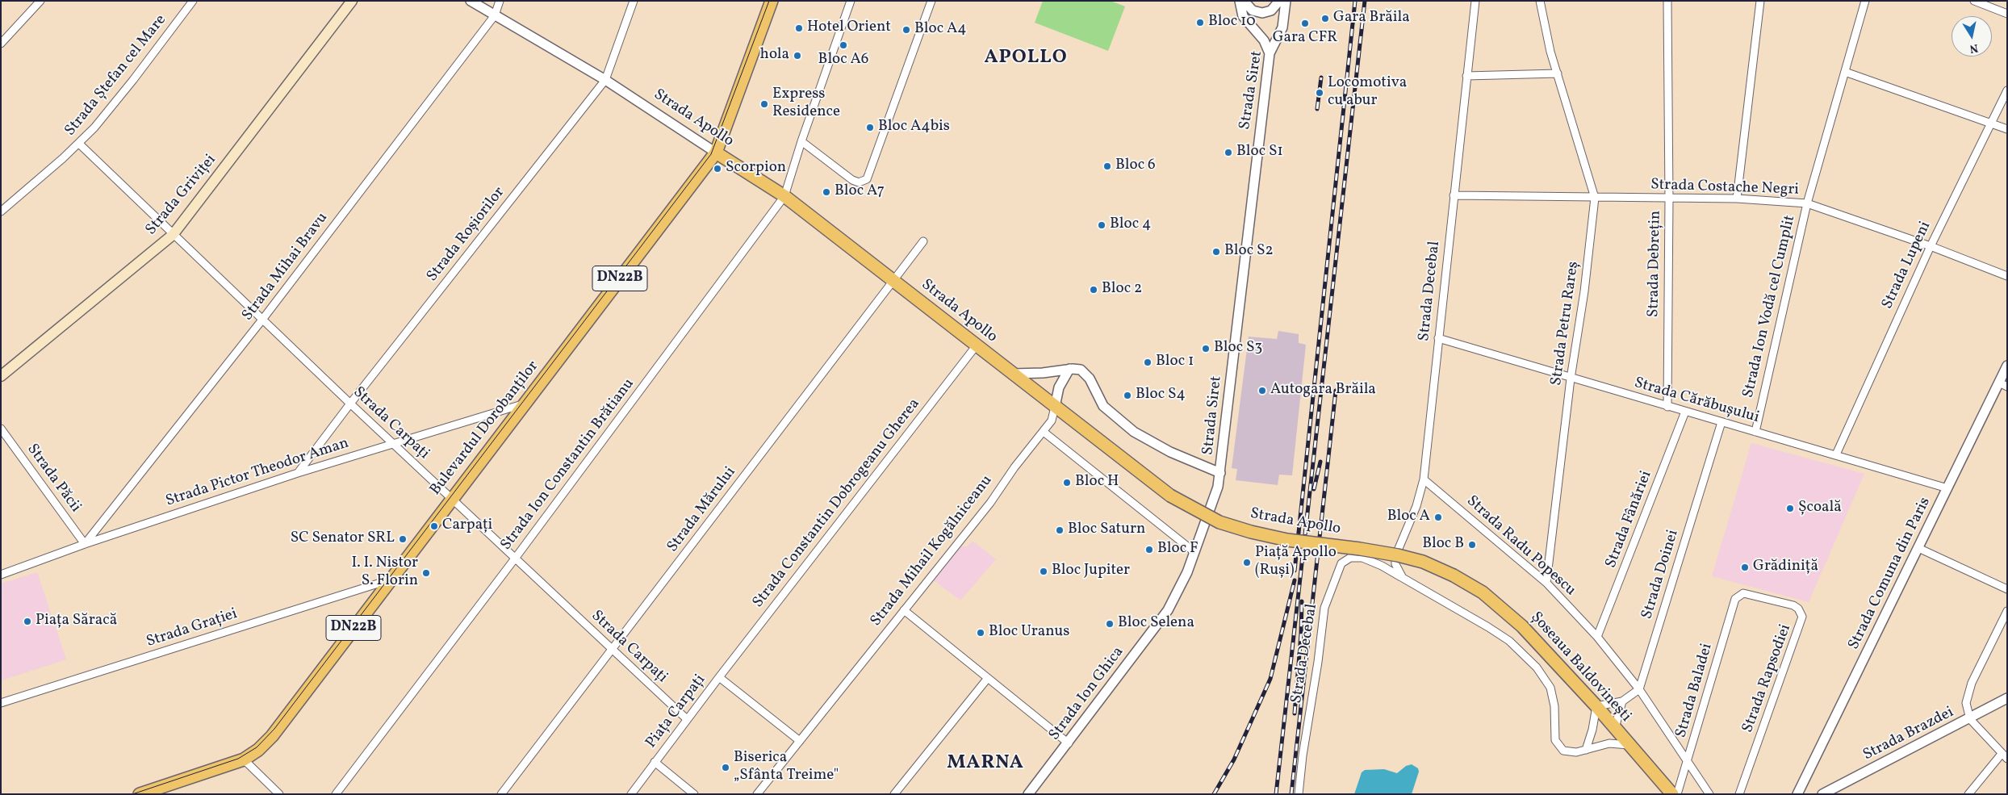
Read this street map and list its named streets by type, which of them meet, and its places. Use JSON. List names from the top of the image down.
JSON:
{
  "streets": {
    "main road": [
      "Strada Apollo",
      "Strada Griviței",
      "DN22B",
      "Bulevardul Dorobanților",
      "Șoseaua Baldovinești"
    ],
    "street": [
      "Strada Ștefan cel Mare",
      "Strada Siret",
      "Strada Costache Negri",
      "Strada Roșiorilor",
      "Strada Debrețin",
      "Strada Lupeni",
      "Strada Mihai Bravu",
      "Strada Decebal",
      "Strada Ion Vodă cel Cumplit",
      "Strada Petru Rareș",
      "Strada Cărăbușului",
      "Strada Carpați",
      "Strada Ion Constantin Brătianu",
      "Strada Pictor Theodor Aman",
      "Strada Păcii",
      "Strada Constantin Dobrogeanu Gherea",
      "Strada Mărului",
      "Strada Fânăriei",
      "Strada Radu Popescu",
      "Strada Mihail Kogălniceanu",
      "Strada Comuna din Paris",
      "Strada Doinei",
      "Strada Grației",
      "Strada Rapsodiei",
      "Strada Baladei",
      "Strada Ion Ghica",
      "Piața Carpați",
      "Strada Brazdei"
    ]
  },
  "crossings": [
    ["Strada Ștefan cel Mare", "Strada Carpați"],
    ["Strada Siret", "Strada Ion Ghica"],
    ["Strada Apollo", "Strada Roșiorilor"],
    ["Strada Apollo", "Strada Mihai Bravu"],
    ["Strada Apollo", "Bulevardul Dorobanților"],
    ["Strada Apollo", "Strada Ion Constantin Brătianu"],
    ["Strada Apollo", "Strada Constantin Dobrogeanu Gherea"],
    ["Strada Apollo", "Strada Mărului"],
    ["Strada Apollo", "Strada Mihail Kogălniceanu"],
    ["Strada Apollo", "Șoseaua Baldovinești"],
    ["Strada Costache Negri", "Strada Debrețin"],
    ["Strada Costache Negri", "Strada Lupeni"],
    ["Strada Costache Negri", "Strada Decebal"],
    ["Strada Costache Negri", "Strada Ion Vodă cel Cumplit"],
    ["Strada Costache Negri", "Strada Petru Rareș"],
    ["Strada Griviței", "Strada Carpați"],
    ["Strada Roșiorilor", "Strada Carpați"],
    ["Strada Roșiorilor", "Strada Pictor Theodor Aman"],
    ["Strada Debrețin", "Strada Cărăbușului"],
    ["Strada Lupeni", "Strada Cărăbușului"],
    ["Strada Mihai Bravu", "Strada Carpați"],
    ["Strada Mihai Bravu", "Strada Pictor Theodor Aman"],
    ["Strada Mihai Bravu", "Strada Păcii"],
    ["Strada Decebal", "Strada Cărăbușului"],
    ["Strada Decebal", "Strada Radu Popescu"],
    ["Strada Decebal", "Șoseaua Baldovinești"],
    ["Strada Ion Vodă cel Cumplit", "Strada Cărăbușului"],
    ["Strada Petru Rareș", "Strada Cărăbușului"],
    ["Strada Petru Rareș", "Strada Radu Popescu"],
    ["Strada Cărăbușului", "Strada Fânăriei"],
    ["Strada Cărăbușului", "Strada Comuna din Paris"],
    ["Strada Cărăbușului", "Strada Doinei"],
    ["Strada Carpați", "Bulevardul Dorobanților"],
    ["Strada Carpați", "Strada Ion Constantin Brătianu"],
    ["Strada Carpați", "Strada Pictor Theodor Aman"],
    ["Strada Carpați", "Strada Mărului"],
    ["Strada Carpați", "Piața Carpați"],
    ["Bulevardul Dorobanților", "Strada Pictor Theodor Aman"],
    ["Bulevardul Dorobanților", "Strada Grației"],
    ["Strada Pictor Theodor Aman", "Strada Păcii"],
    ["Strada Constantin Dobrogeanu Gherea", "Piața Carpați"],
    ["Strada Fânăriei", "Strada Radu Popescu"],
    ["Strada Radu Popescu", "Strada Doinei"],
    ["Strada Radu Popescu", "Strada Baladei"],
    ["Strada Mihail Kogălniceanu", "Piața Carpați"],
    ["Strada Rapsodiei", "Strada Baladei"]
  ],
  "districts": ["APOLLO", "MARNA"],
  "places": [
    "Gara Brăila",
    "Bloc 10",
    "Gara CFR",
    "Hotel Orient",
    "Bloc A4",
    "Bloc A6",
    "hola",
    "Locomotiva cu abur",
    "Express Residence",
    "Bloc A4bis",
    "Bloc S1",
    "Bloc 6",
    "Scorpion",
    "Bloc A7",
    "Bloc 4",
    "Bloc S2",
    "Bloc 2",
    "Bloc S3",
    "Bloc 1",
    "Autogara Brăila",
    "Bloc S4",
    "Bloc H",
    "Școală",
    "Bloc A",
    "Carpați",
    "Bloc Saturn",
    "SC Senator SRL",
    "Bloc B",
    "Bloc F",
    "Piață Apollo (Ruși)",
    "Grădiniță",
    "Bloc Jupiter",
    "I. I. Nistor S. Florin",
    "Piața Săracă",
    "Bloc Selena",
    "Bloc Uranus",
    "Biserica „Sfânta Treime\""
  ],
  "north": "bottom"
}
